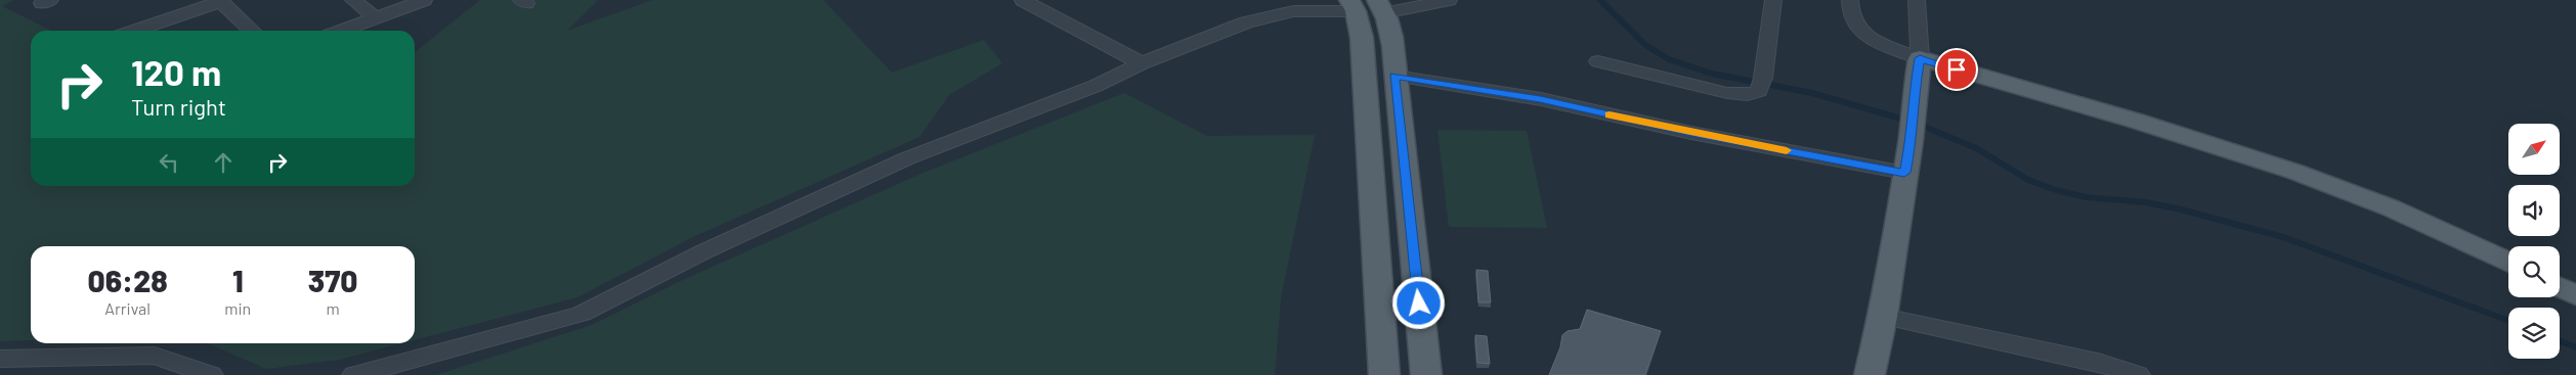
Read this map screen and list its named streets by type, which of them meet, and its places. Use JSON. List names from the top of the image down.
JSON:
{
  "north": "top right",
  "page": {
    "turn": ["120 m", "Turn right"],
    "eta": [
      "06:28",
      "Arrival",
      "1",
      "min",
      "370",
      "m"
    ]
  }
}
